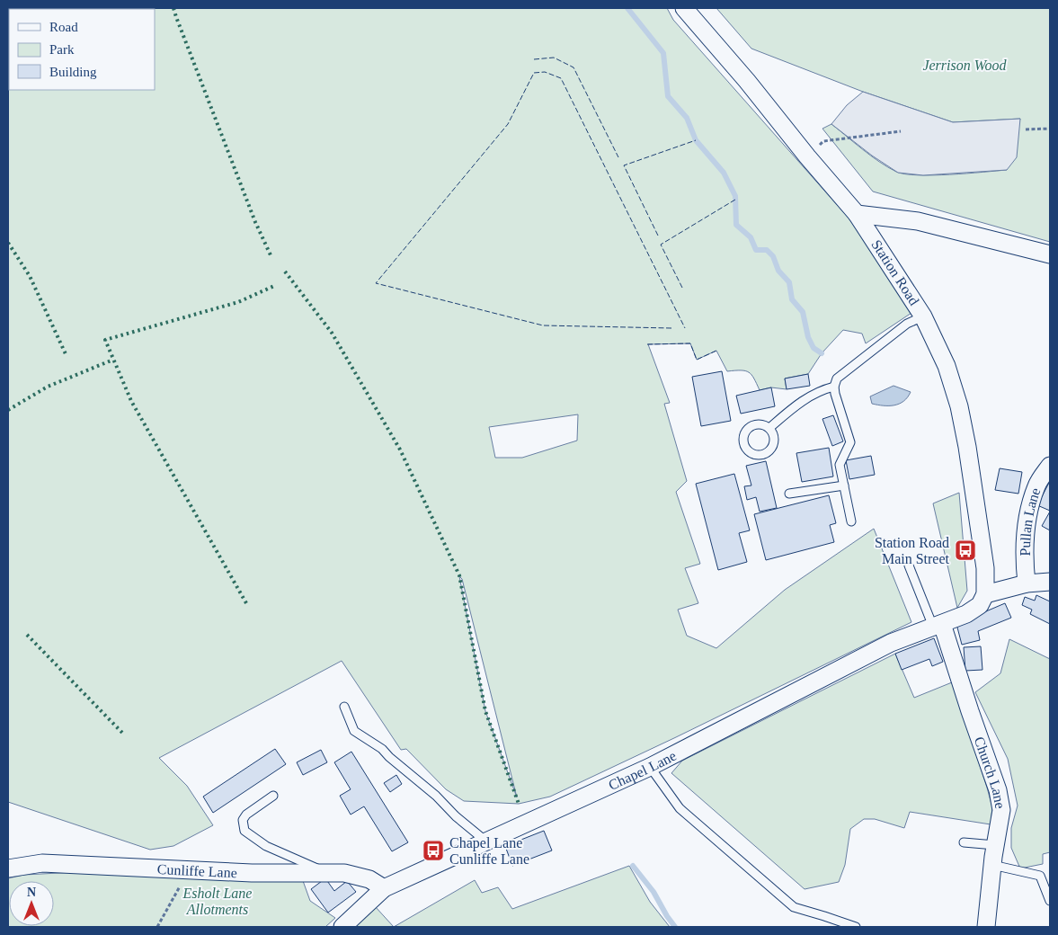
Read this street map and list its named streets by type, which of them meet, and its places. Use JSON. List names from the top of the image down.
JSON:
{
  "streets": {
    "street": [
      "Station Road",
      "Pullan Lane",
      "Chapel Lane",
      "Church Lane",
      "Cunliffe Lane"
    ]
  },
  "crossings": [
    ["Station Road", "Chapel Lane"],
    ["Chapel Lane", "Church Lane"],
    ["Chapel Lane", "Cunliffe Lane"]
  ],
  "parks": ["Jerrison Wood", "Esholt Lane Allotments"],
  "places": {
    "bus stop": ["Station Road Main Street", "Chapel Lane Cunliffe Lane"]
  },
  "legend": ["Road", "Park", "Building"],
  "north": "top"
}
